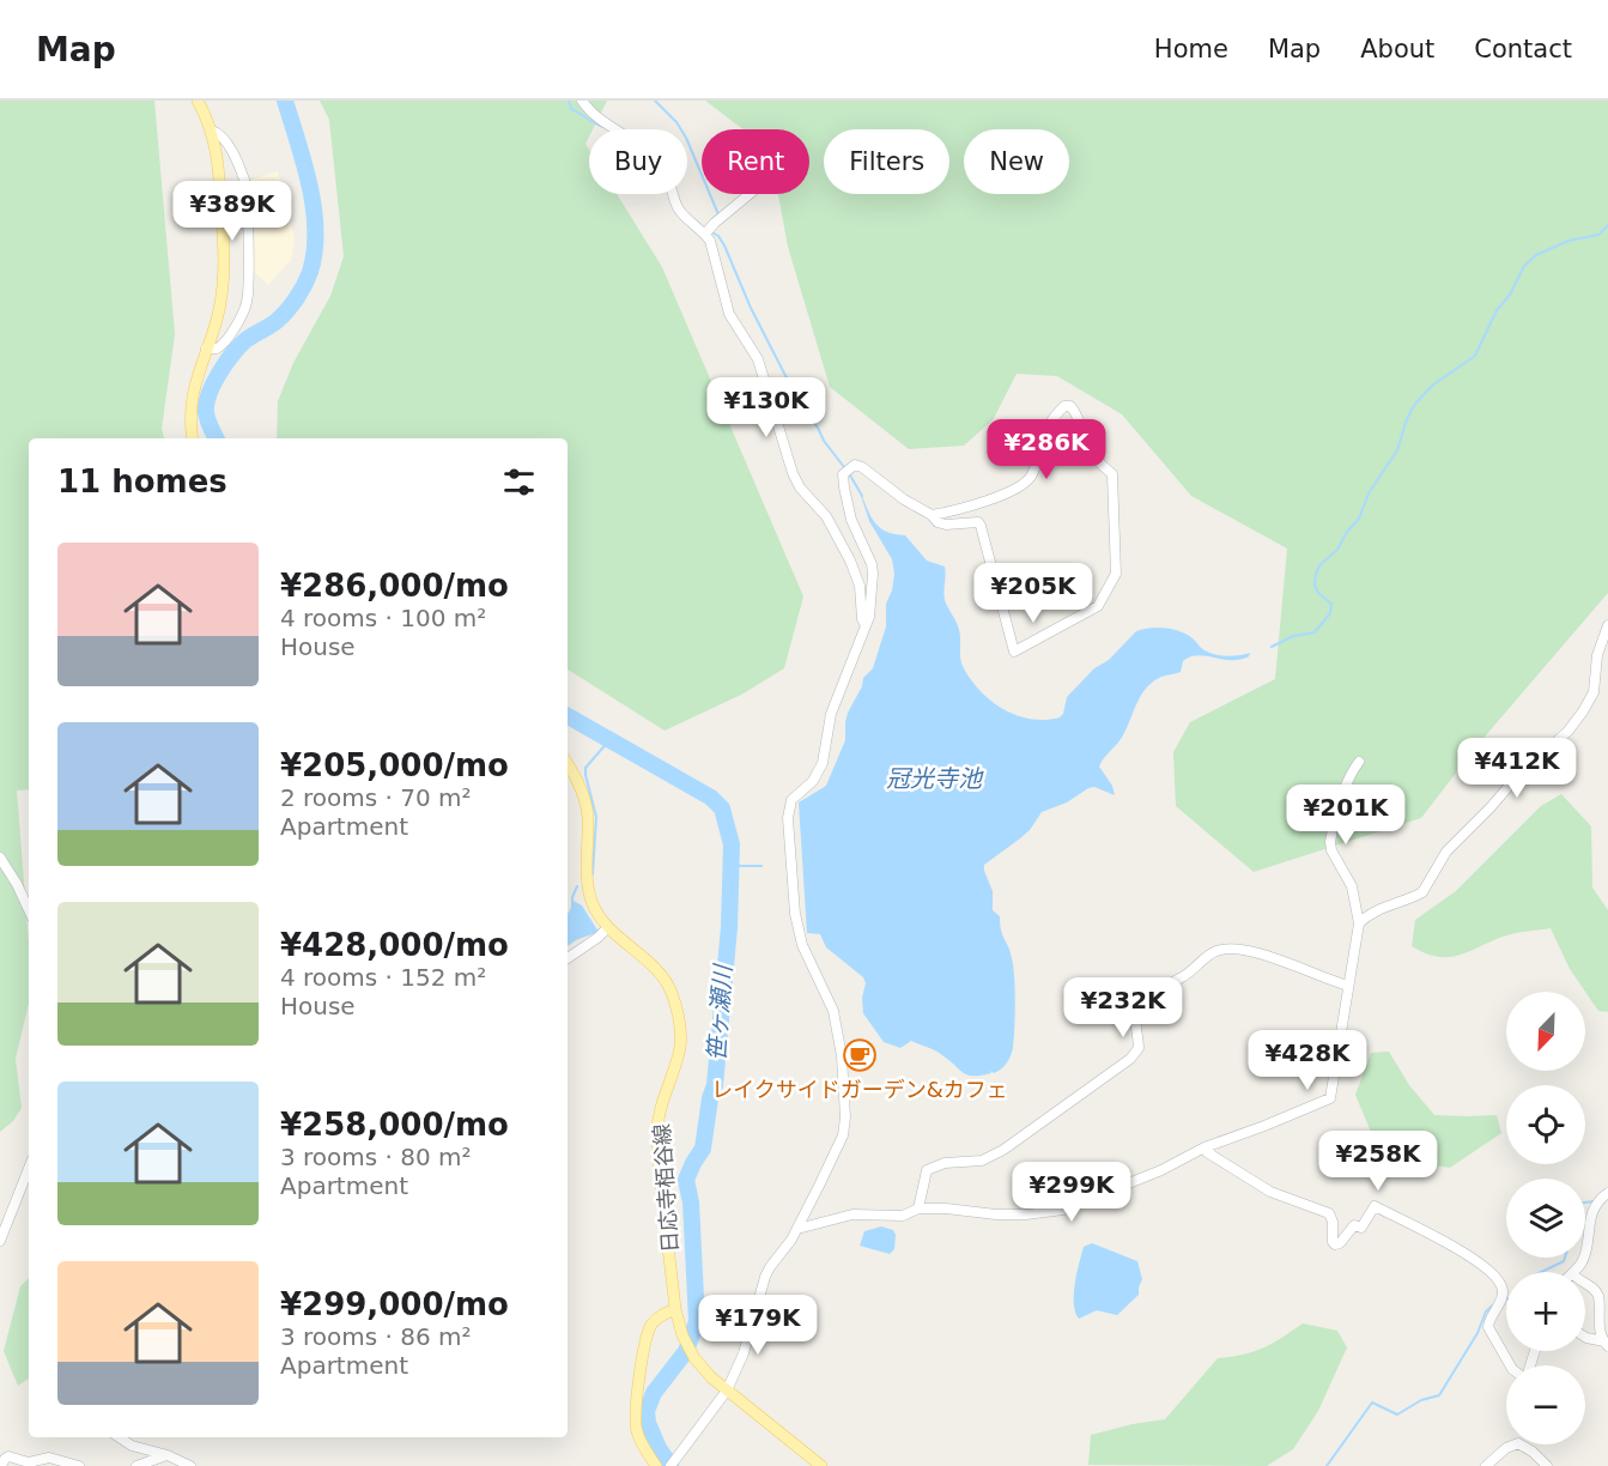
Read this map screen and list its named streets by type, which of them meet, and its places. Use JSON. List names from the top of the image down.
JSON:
{
  "streets": {
    "main road": ["日応寺栢谷線"]
  },
  "water": ["冠光寺池", "笹ヶ瀬川"],
  "places": {
    "cafe": ["レイクサイドガーデン&カフェ"]
  },
  "north": "bottom left",
  "page": {
    "header": "Map",
    "nav": [
      "Home",
      "Map",
      "About",
      "Contact"
    ],
    "chip": [
      "Buy",
      "Rent",
      "Filters",
      "New"
    ],
    "price": [
      "¥389K",
      "¥130K",
      "¥286K",
      "¥205K",
      "¥412K",
      "¥201K",
      "¥232K",
      "¥428K",
      "¥258K",
      "¥299K",
      "¥179K"
    ],
    "heading": "11 homes",
    "list": [
      {
        "name": "¥286,000/mo",
        "note": "4 rooms · 100 m² · House"
      },
      {
        "name": "¥205,000/mo",
        "note": "2 rooms · 70 m² · Apartment"
      },
      {
        "name": "¥428,000/mo",
        "note": "4 rooms · 152 m² · House"
      },
      {
        "name": "¥258,000/mo",
        "note": "3 rooms · 80 m² · Apartment"
      },
      {
        "name": "¥299,000/mo",
        "note": "3 rooms · 86 m² · Apartment"
      }
    ],
    "map_buttons": ["+", "−"]
  }
}
